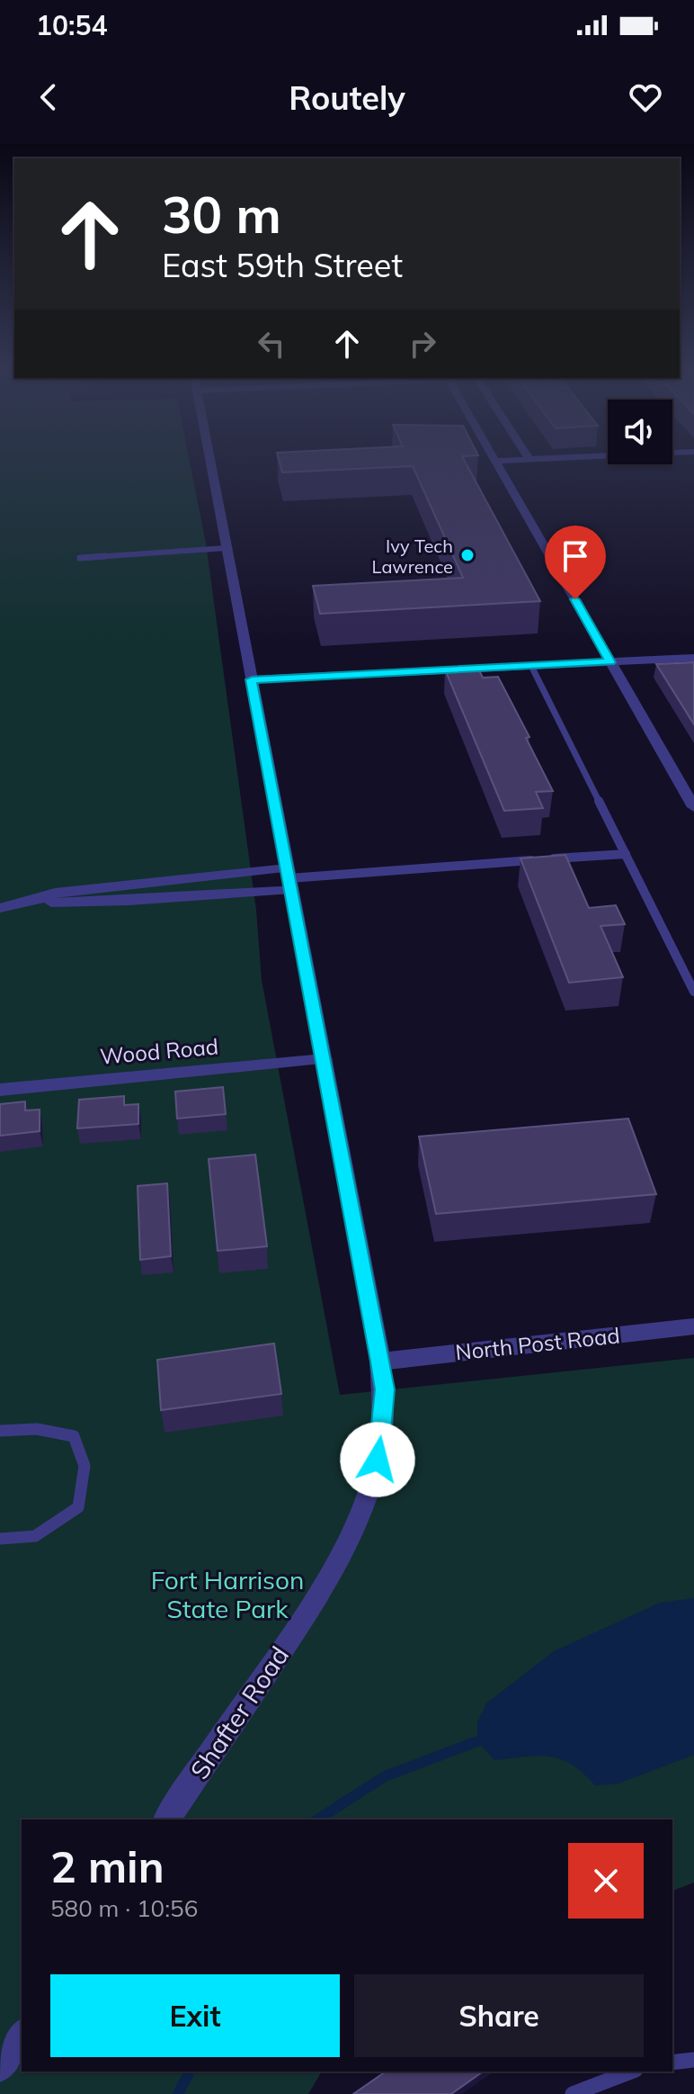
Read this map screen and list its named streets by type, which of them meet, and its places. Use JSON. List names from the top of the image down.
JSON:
{
  "streets": {
    "street": ["Wood Road", "North Post Road", "Shafter Road"]
  },
  "crossings": [
    ["Wood Road", "Shafter Road"],
    ["North Post Road", "Shafter Road"]
  ],
  "parks": ["Fort Harrison State Park"],
  "places": ["Ivy Tech Lawrence"],
  "page": {
    "status": "10:54",
    "header": "Routely",
    "turn": ["30 m", "East 59th Street"],
    "heading": ["2 min", "580 m · 10:56"],
    "buttons": ["Exit", "Share"]
  }
}
